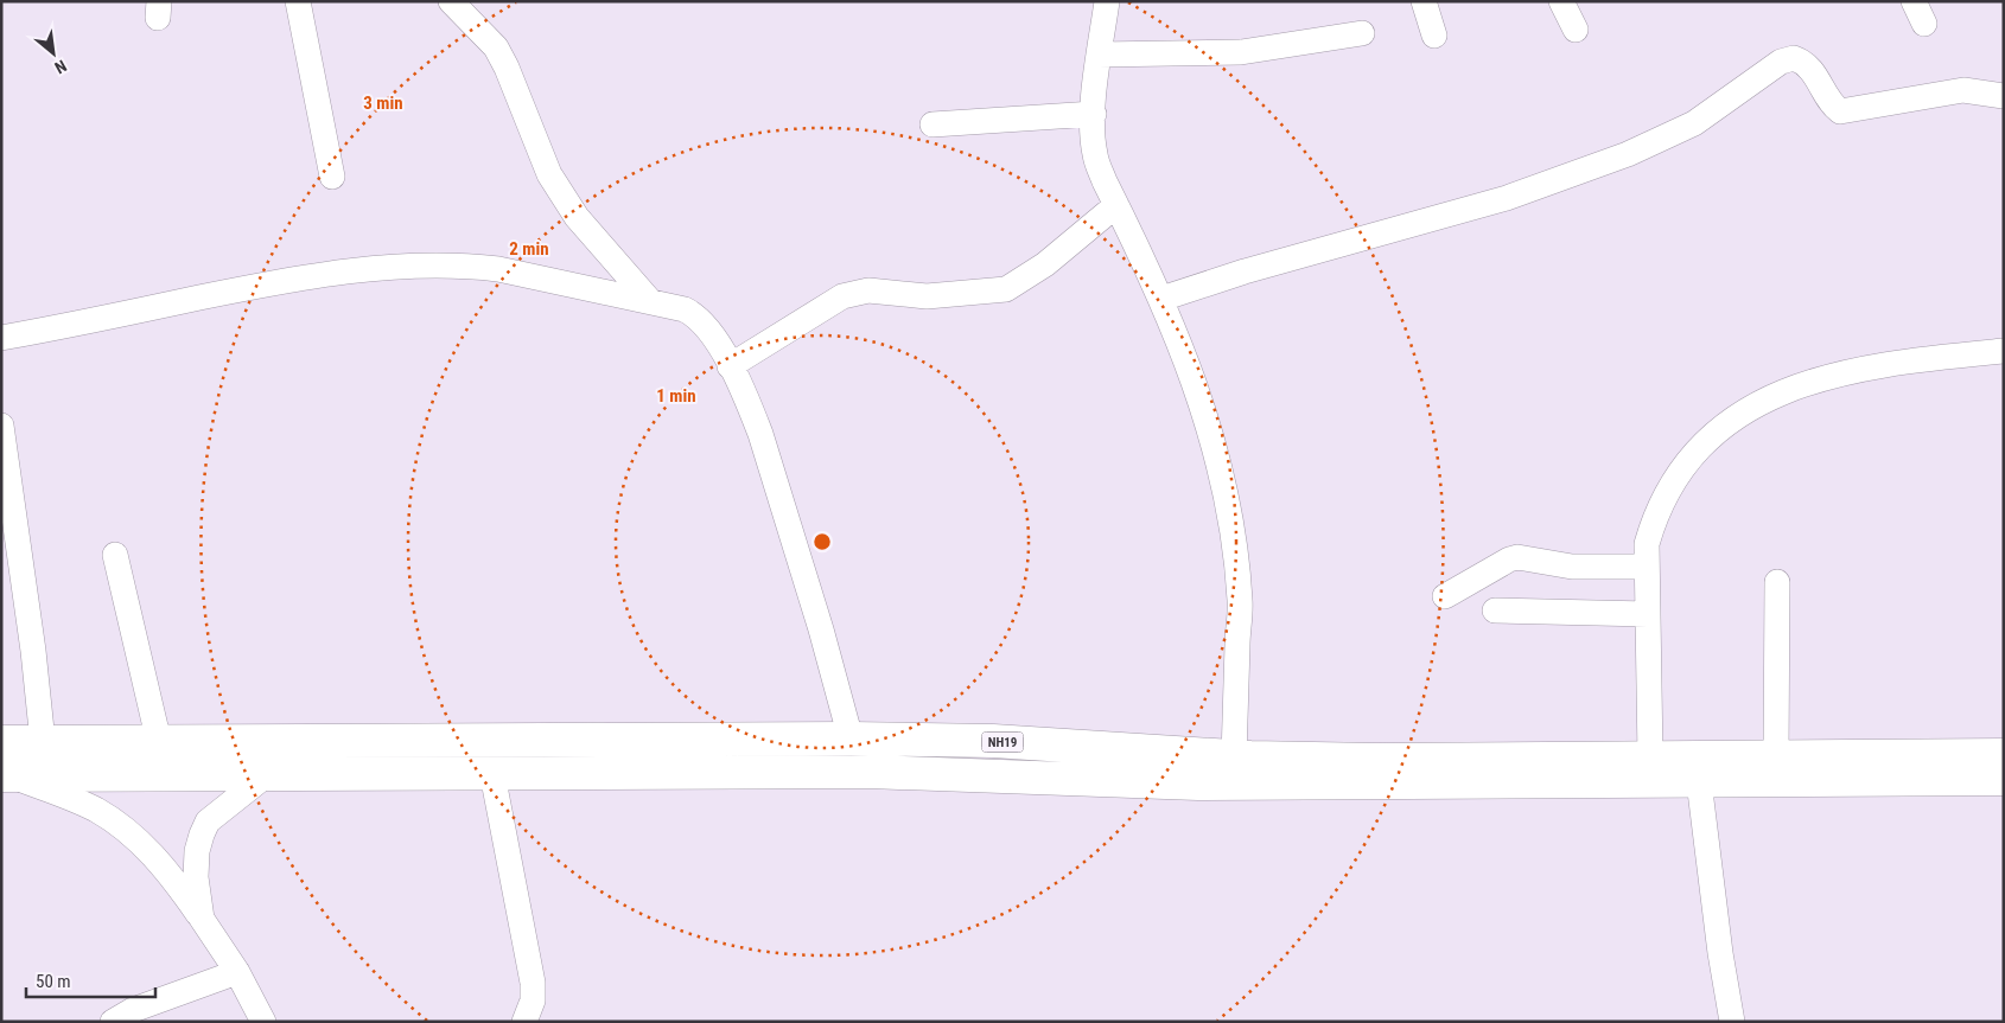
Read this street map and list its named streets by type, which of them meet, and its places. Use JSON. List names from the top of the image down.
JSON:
{
  "streets": {
    "highway": ["NH19"]
  },
  "scale_bar": "50 m",
  "north": "bottom right",
  "rings": ["3 min", "2 min", "1 min"]
}
